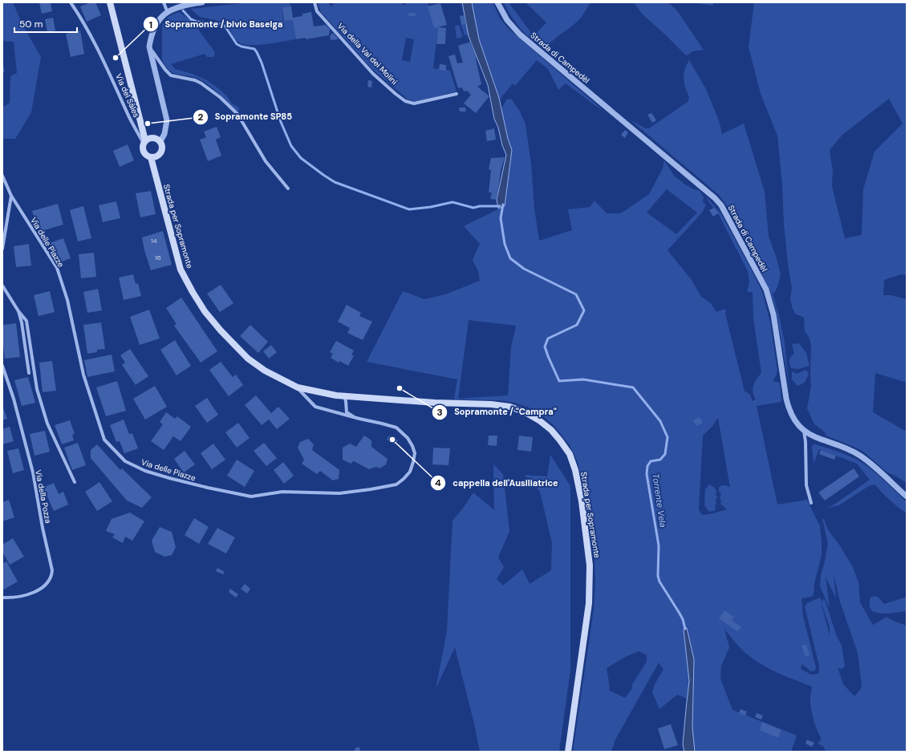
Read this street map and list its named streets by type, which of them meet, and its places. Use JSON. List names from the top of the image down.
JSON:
{
  "streets": {
    "main road": ["Strada per Sopramonte"],
    "street": [
      "Via della Val dei Molini",
      "Strada di Campedèl",
      "Via del Sàles",
      "Via delle Piazze",
      "Via della Pozza"
    ]
  },
  "crossings": [
    ["Via del Sàles", "Strada per Sopramonte"],
    ["Strada per Sopramonte", "Via delle Piazze"]
  ],
  "water": ["Torrente Vela"],
  "places": [
    "Sopramonte / bivio Baselga",
    "Sopramonte SP85",
    "Sopramonte / \"Campra\"",
    "cappella dell'Ausiliatrice"
  ],
  "house_numbers": ["14", "16"],
  "scale_bar": "50 m"
}
